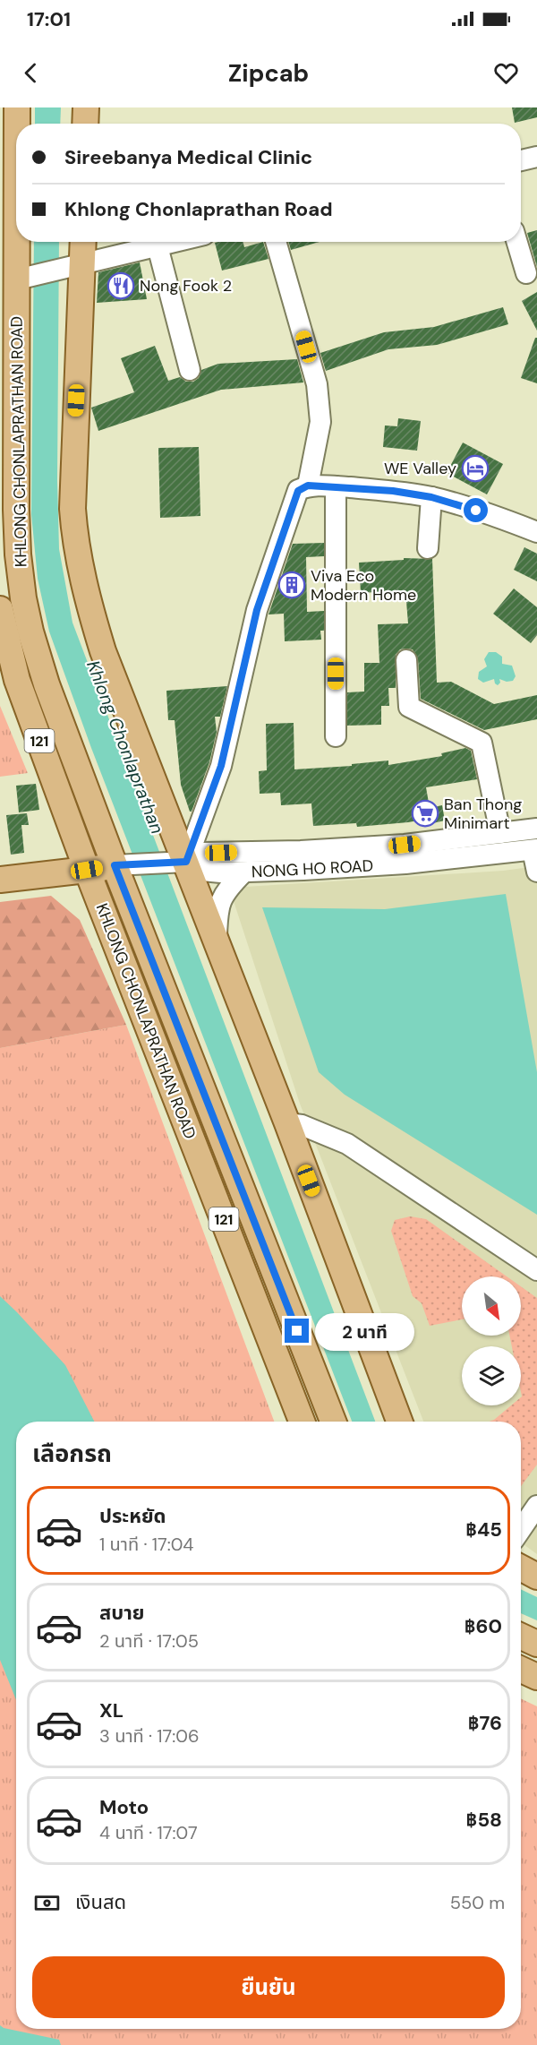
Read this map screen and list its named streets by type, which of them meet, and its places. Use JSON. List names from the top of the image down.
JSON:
{
  "streets": {
    "main road": ["KHLONG CHONLAPRATHAN ROAD", "121"],
    "street": ["NONG HO ROAD"]
  },
  "crossings": [
    ["KHLONG CHONLAPRATHAN ROAD", "NONG HO ROAD"]
  ],
  "water": ["Khlong Chonlaprathan"],
  "places": {
    "restaurant": ["Nong Fook 2"],
    "hotel": ["WE Valley"],
    "building": ["Viva Eco Modern Home"],
    "supermarket": ["Ban Thong Minimart"]
  },
  "north": "bottom right",
  "page": {
    "status": "17:01",
    "header": "Zipcab",
    "banner": ["Sireebanya Medical Clinic", "Khlong Chonlaprathan Road"],
    "bubble": "2 นาที",
    "heading": "เลือกรถ",
    "list": [
      {
        "name": "ประหยัด",
        "note": "1 นาที · 17:04",
        "value": "฿45"
      },
      {
        "name": "สบาย",
        "note": "2 นาที · 17:05",
        "value": "฿60"
      },
      {
        "name": "XL",
        "note": "3 นาที · 17:06",
        "value": "฿76"
      },
      {
        "name": "Moto",
        "note": "4 นาที · 17:07",
        "value": "฿58"
      }
    ],
    "pay": ["เงินสด", "550 m"],
    "buttons": "ยืนยัน"
  }
}
